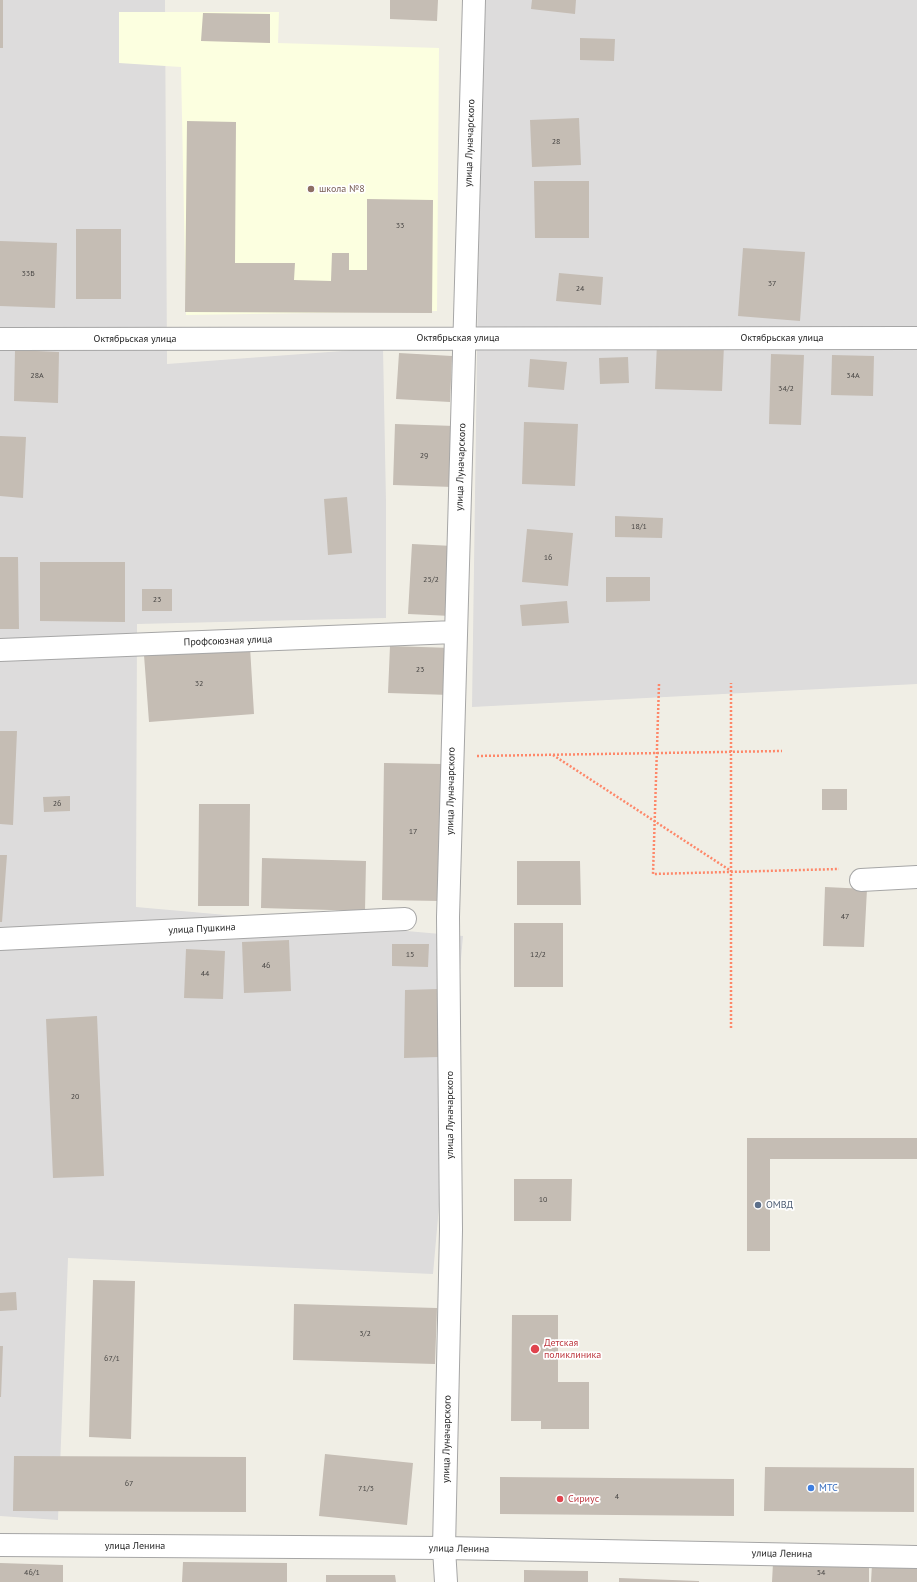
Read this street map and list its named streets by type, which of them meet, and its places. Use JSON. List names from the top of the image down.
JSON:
{
  "streets": {
    "street": [
      "улица Луначарского",
      "Октябрьская улица",
      "Профсоюзная улица",
      "улица Пушкина",
      "улица Ленина"
    ]
  },
  "crossings": [
    ["улица Луначарского", "Октябрьская улица"],
    ["улица Луначарского", "Профсоюзная улица"],
    ["улица Луначарского", "улица Ленина"]
  ],
  "places": [
    "школа №8",
    "ОМВД",
    "Детская поликлиника",
    "МТС",
    "Сириус"
  ],
  "house_numbers": [
    "28",
    "33",
    "33Б",
    "37",
    "24",
    "28А",
    "34А",
    "34/2",
    "29",
    "18/1",
    "16",
    "25/2",
    "23",
    "23",
    "32",
    "26",
    "17",
    "47",
    "15",
    "12/2",
    "46",
    "44",
    "20",
    "10",
    "3/2",
    "67/1",
    "67",
    "71/3",
    "4",
    "46/1",
    "54"
  ]
}
